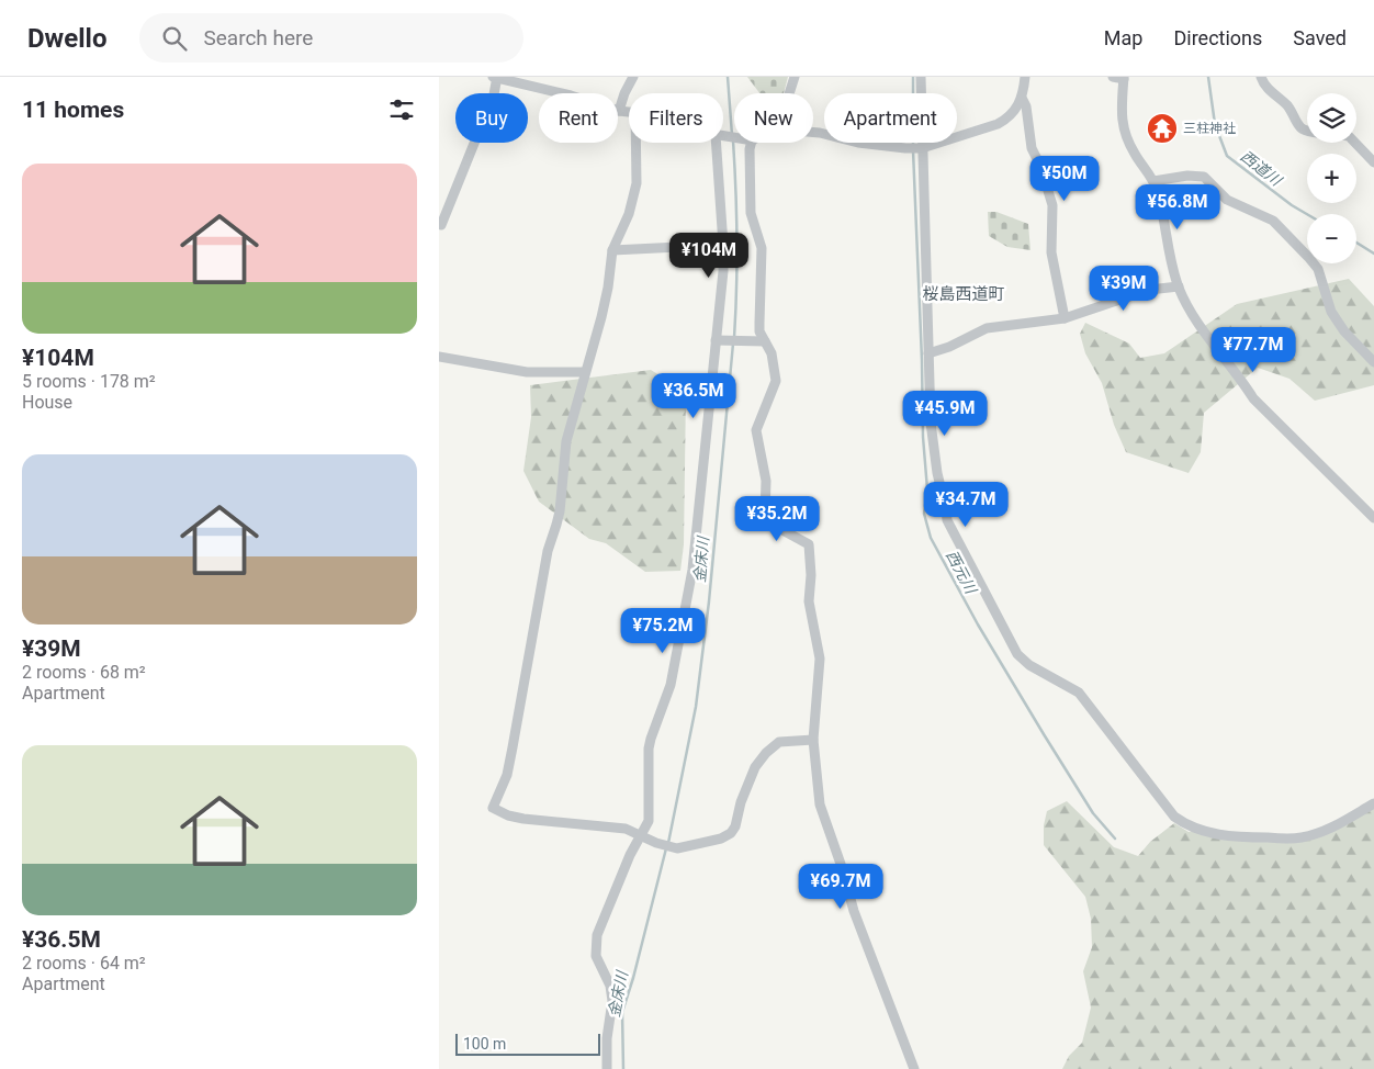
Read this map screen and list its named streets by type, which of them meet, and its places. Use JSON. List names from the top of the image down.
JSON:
{
  "districts": ["桜島西道町"],
  "water": ["西道川", "金床川", "西元川"],
  "places": {
    "temple": ["三柱神社"]
  },
  "scale_bar": "100 m",
  "page": {
    "header": "Dwello",
    "search": "Search here",
    "nav": ["Map", "Directions", "Saved"],
    "heading": "11 homes",
    "map_buttons": ["+", "−"],
    "chip": [
      "Buy",
      "Rent",
      "Filters",
      "New",
      "Apartment"
    ],
    "list": [
      {
        "name": "¥104M",
        "note": "5 rooms · 178 m² · House"
      },
      {
        "name": "¥39M",
        "note": "2 rooms · 68 m² · Apartment"
      },
      {
        "name": "¥36.5M",
        "note": "2 rooms · 64 m² · Apartment"
      }
    ],
    "price": [
      "¥50M",
      "¥56.8M",
      "¥104M",
      "¥39M",
      "¥77.7M",
      "¥36.5M",
      "¥45.9M",
      "¥34.7M",
      "¥35.2M",
      "¥75.2M",
      "¥69.7M"
    ],
    "scale": "100 m"
  }
}
